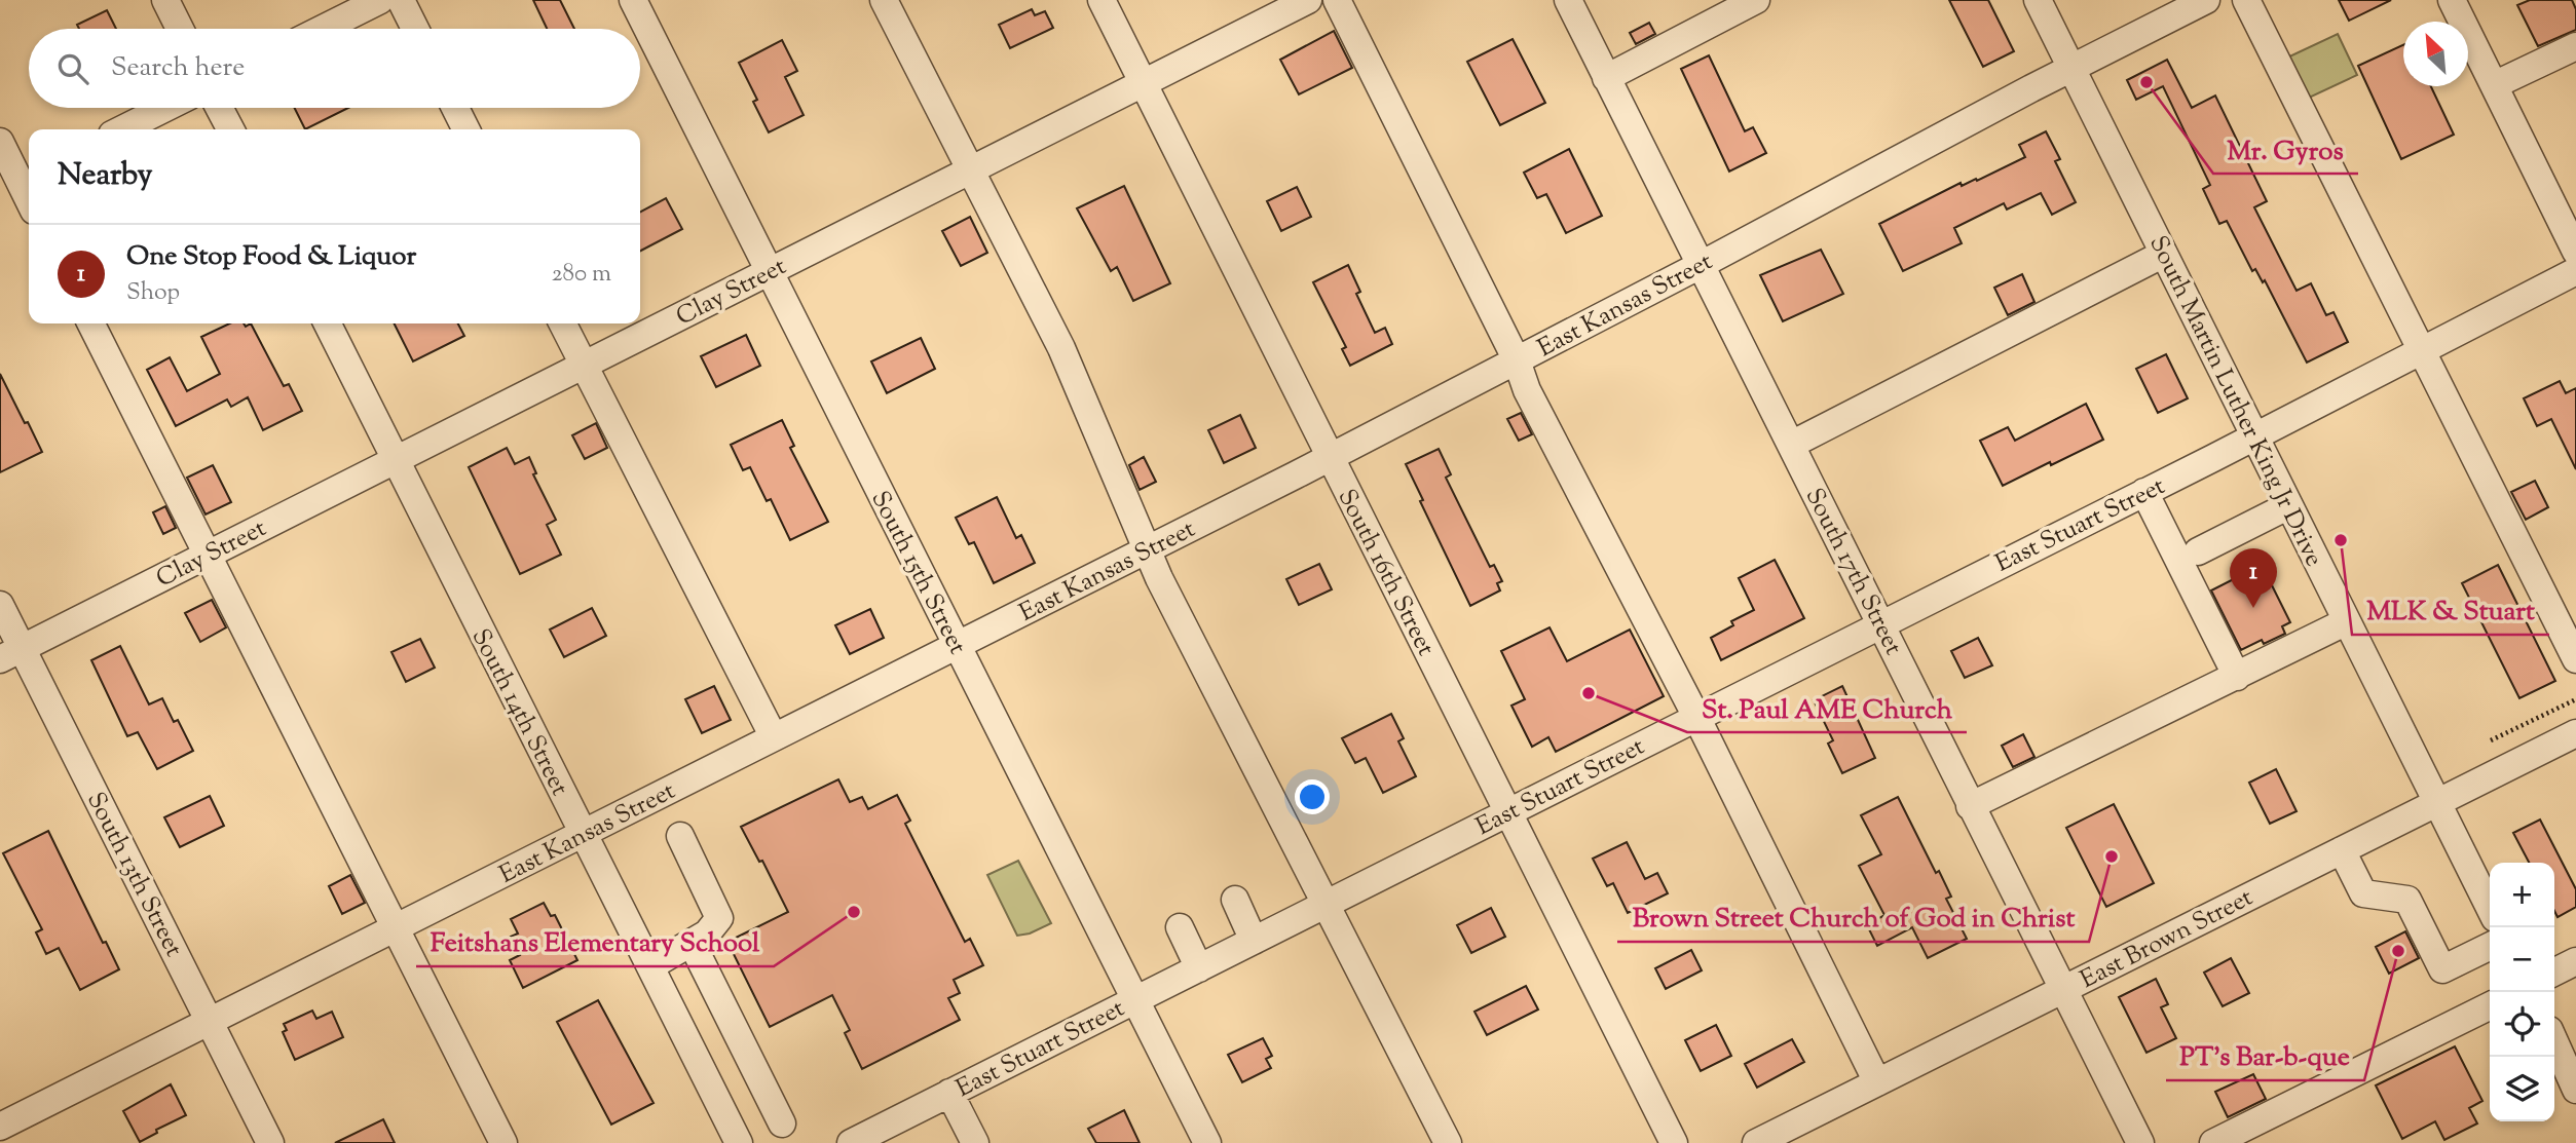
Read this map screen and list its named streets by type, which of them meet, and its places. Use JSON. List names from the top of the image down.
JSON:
{
  "streets": {
    "street": [
      "Clay Street",
      "East Kansas Street",
      "South Martin Luther King Jr Drive",
      "East Stuart Street",
      "South 17th Street",
      "South 15th Street",
      "South 16th Street",
      "South 14th Street",
      "South 13th Street",
      "East Brown Street"
    ]
  },
  "crossings": [
    ["Clay Street", "South 15th Street"],
    ["Clay Street", "South 16th Street"],
    ["Clay Street", "South 14th Street"],
    ["Clay Street", "South 13th Street"],
    ["East Kansas Street", "South Martin Luther King Jr Drive"],
    ["East Kansas Street", "South 17th Street"],
    ["East Kansas Street", "South 15th Street"],
    ["East Kansas Street", "South 16th Street"],
    ["East Kansas Street", "South 14th Street"],
    ["East Kansas Street", "South 13th Street"],
    ["South Martin Luther King Jr Drive", "East Stuart Street"],
    ["South Martin Luther King Jr Drive", "East Brown Street"],
    ["East Stuart Street", "South 17th Street"],
    ["East Stuart Street", "South 15th Street"],
    ["East Stuart Street", "South 16th Street"],
    ["South 17th Street", "East Brown Street"]
  ],
  "places": [
    "Mr. Gyros",
    "MLK & Stuart",
    "St. Paul AME Church",
    "Brown Street Church of God in Christ",
    "Feitshans Elementary School",
    "PT's Bar-b-que"
  ],
  "north": "top left",
  "page": {
    "search": "Search here",
    "heading": "Nearby",
    "list": [
      {
        "mark": "1",
        "name": "One Stop Food & Liquor",
        "note": "Shop",
        "value": "280 m"
      }
    ],
    "pins": "1",
    "map_buttons": ["+", "−"]
  }
}
